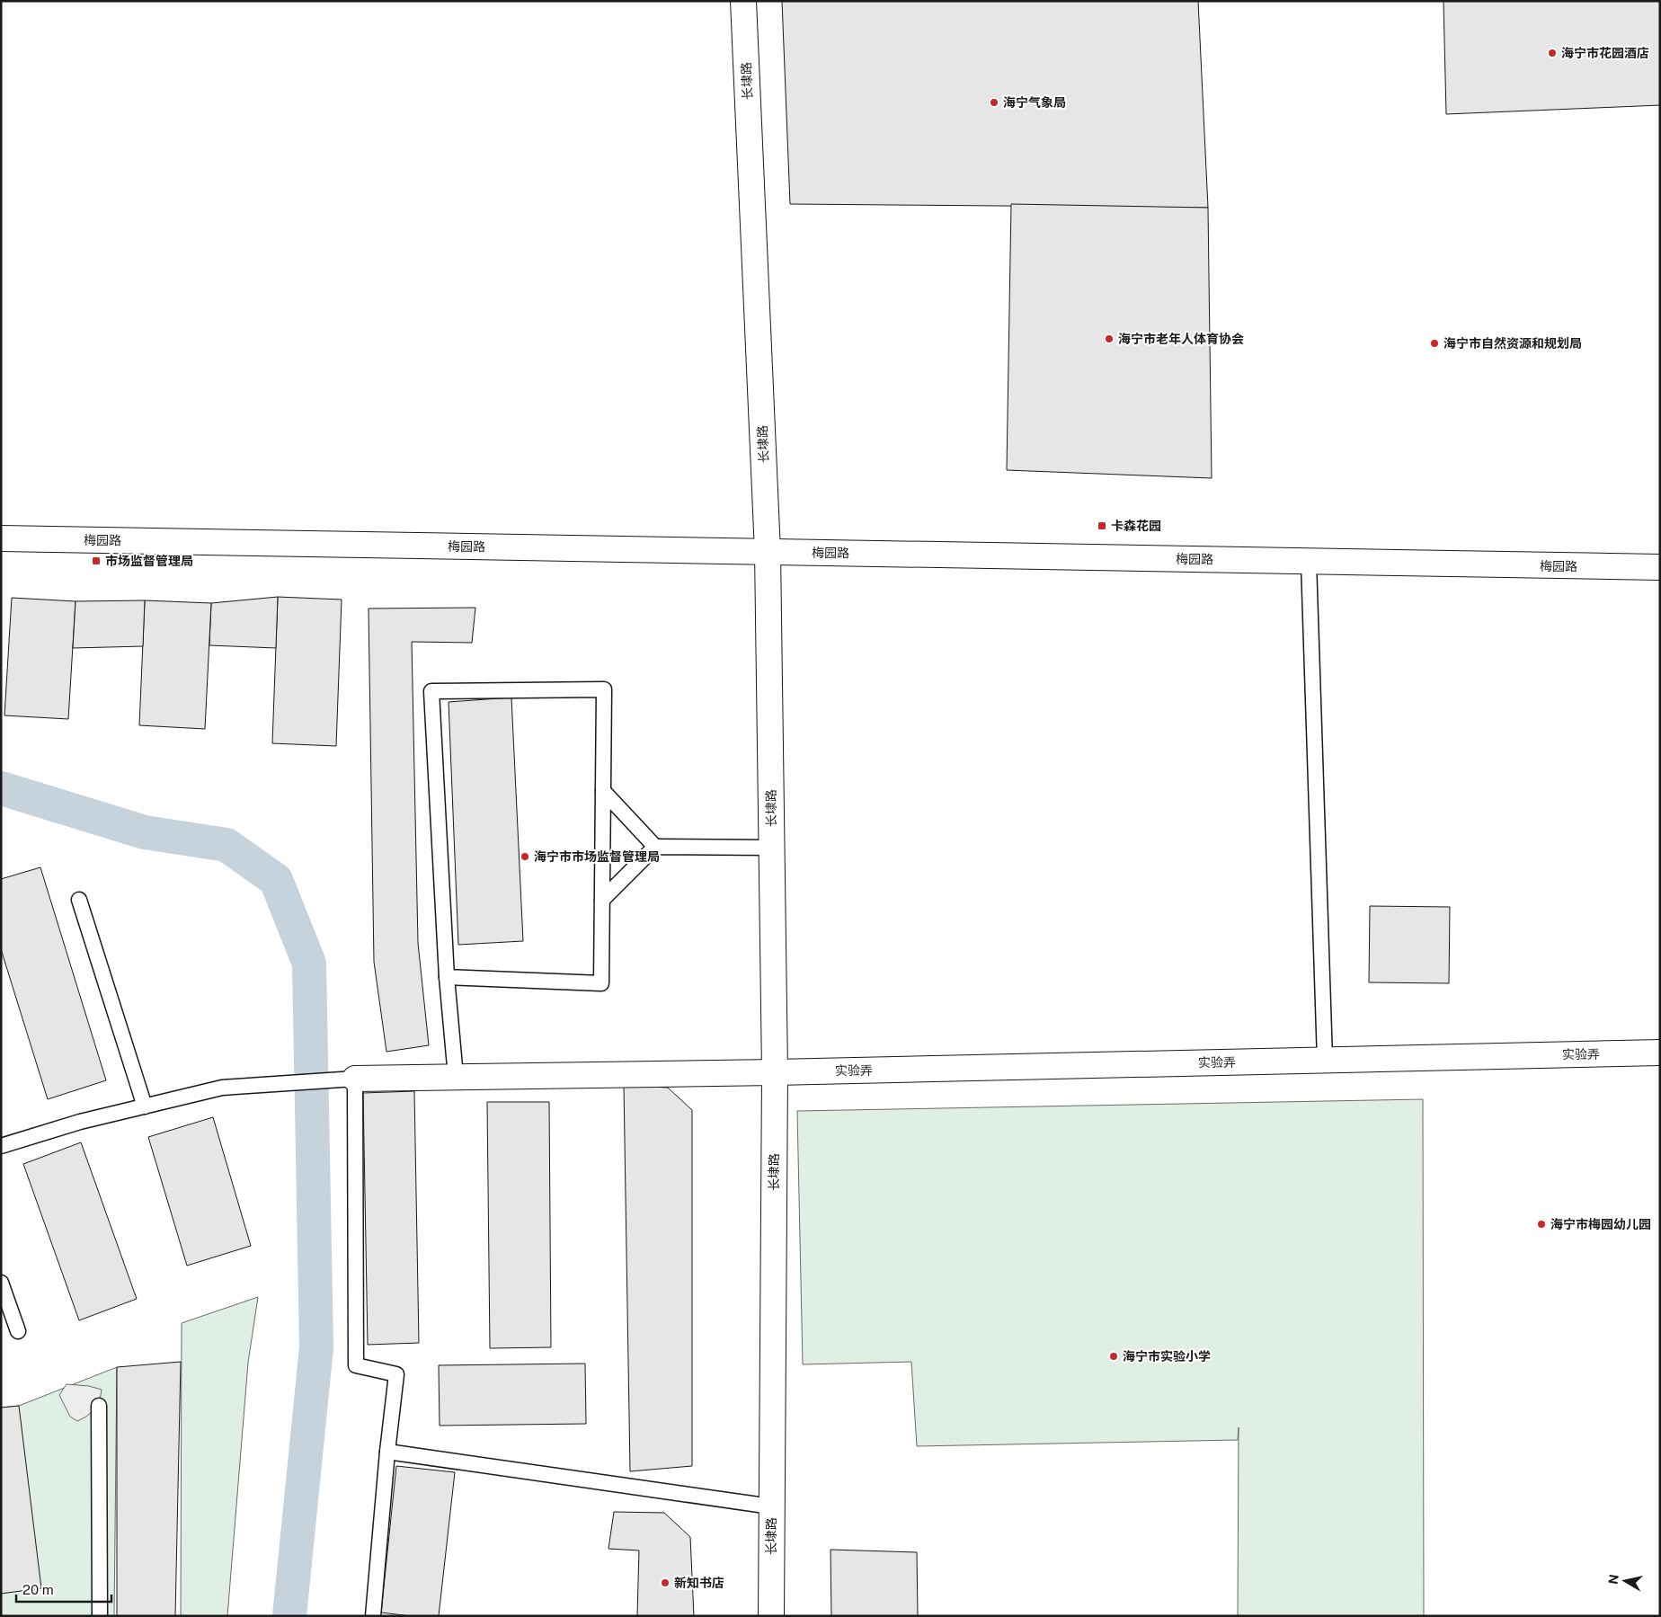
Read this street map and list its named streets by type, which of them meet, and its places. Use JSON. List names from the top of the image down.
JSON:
{
  "streets": {
    "street": ["长埭路", "梅园路", "实验弄"]
  },
  "crossings": [
    ["长埭路", "梅园路"],
    ["长埭路", "实验弄"]
  ],
  "places": {
    "other": [
      "海宁市花园酒店",
      "海宁气象局",
      "海宁市老年人体育协会",
      "海宁市自然资源和规划局",
      "海宁市市场监督管理局",
      "海宁市梅园幼儿园",
      "海宁市实验小学",
      "新知书店"
    ],
    "transit": ["卡森花园", "市场监督管理局"]
  },
  "scale_bar": "20 m",
  "north": "left"
}
